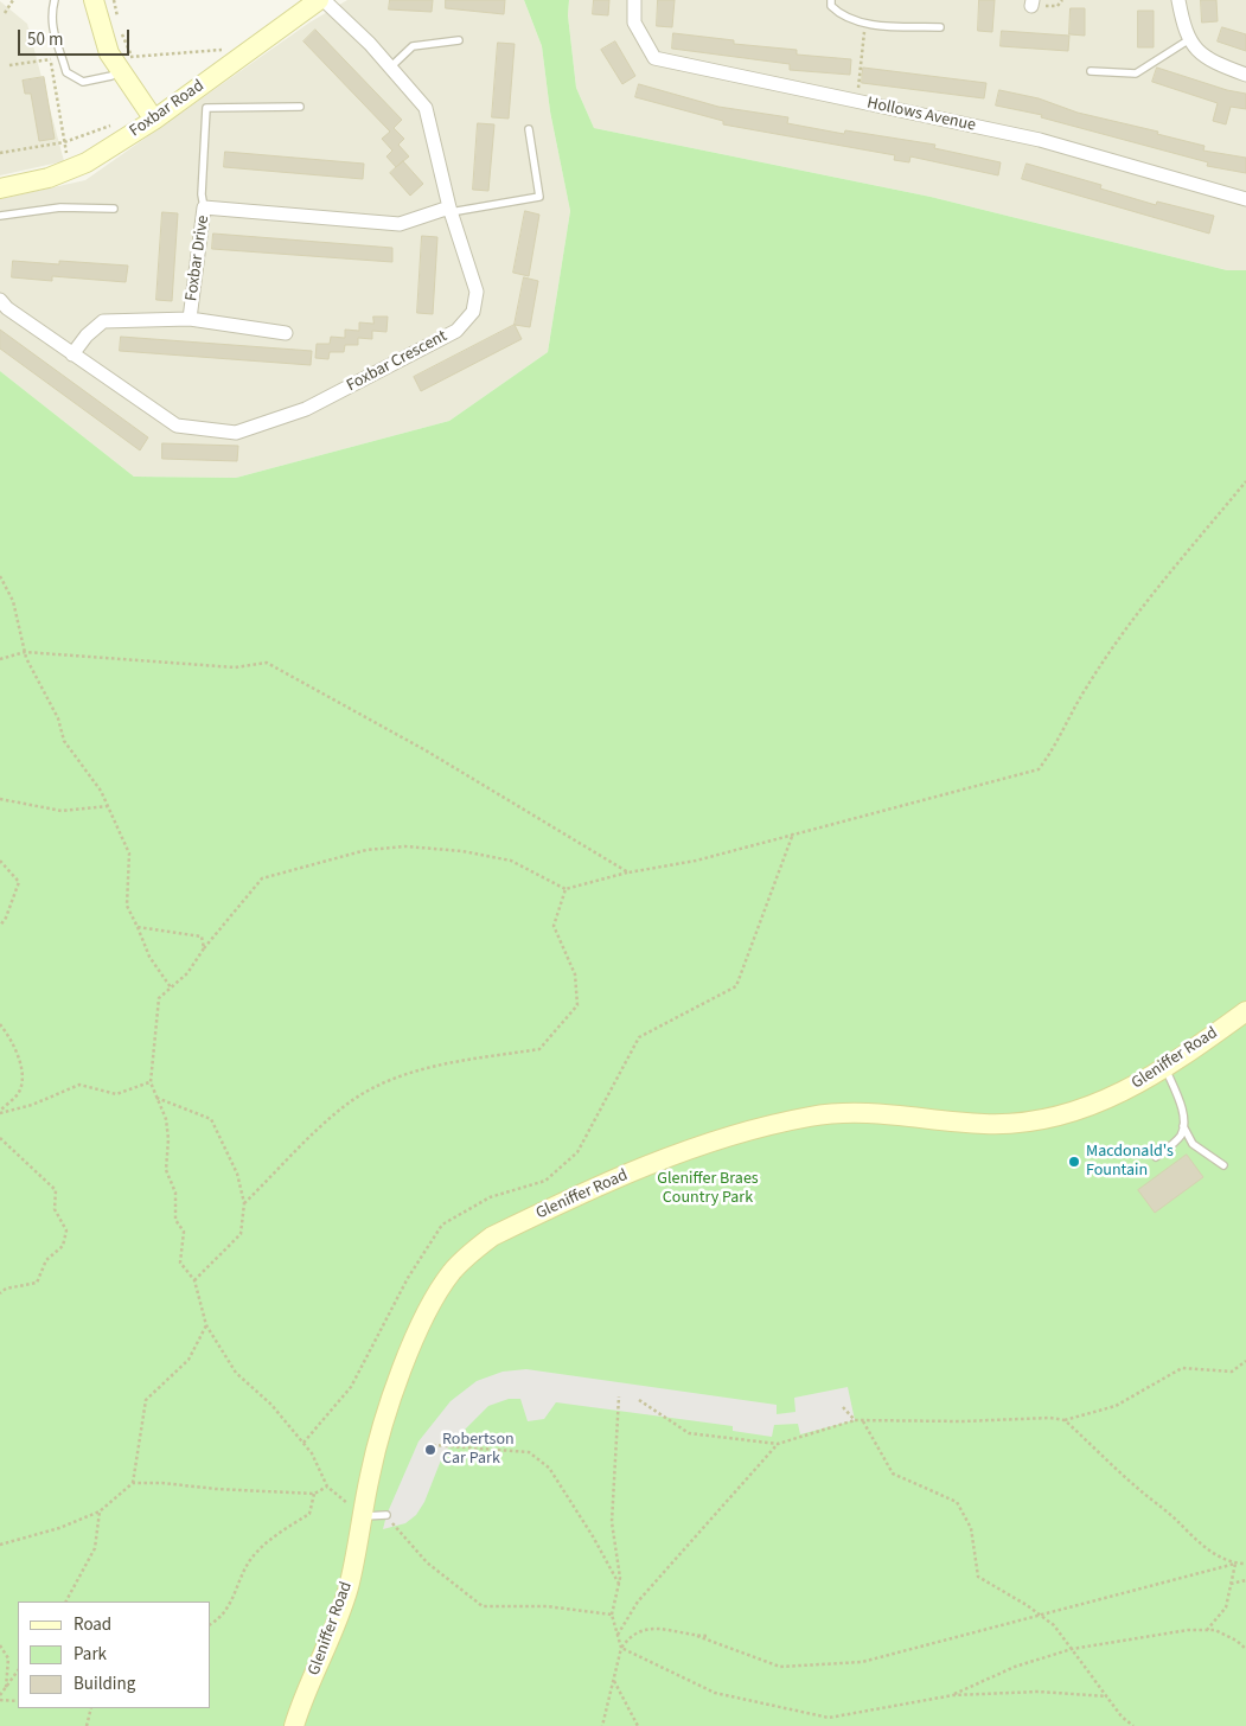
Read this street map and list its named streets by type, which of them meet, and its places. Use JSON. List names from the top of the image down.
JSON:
{
  "streets": {
    "main road": ["Foxbar Road", "Gleniffer Road"],
    "street": ["Hollows Avenue", "Foxbar Drive", "Foxbar Crescent"]
  },
  "crossings": [
    ["Foxbar Drive", "Foxbar Crescent"]
  ],
  "parks": ["Gleniffer Braes Country Park"],
  "places": ["Macdonald's Fountain", "Robertson Car Park"],
  "legend": ["Road", "Park", "Building"],
  "scale_bar": "50 m"
}
